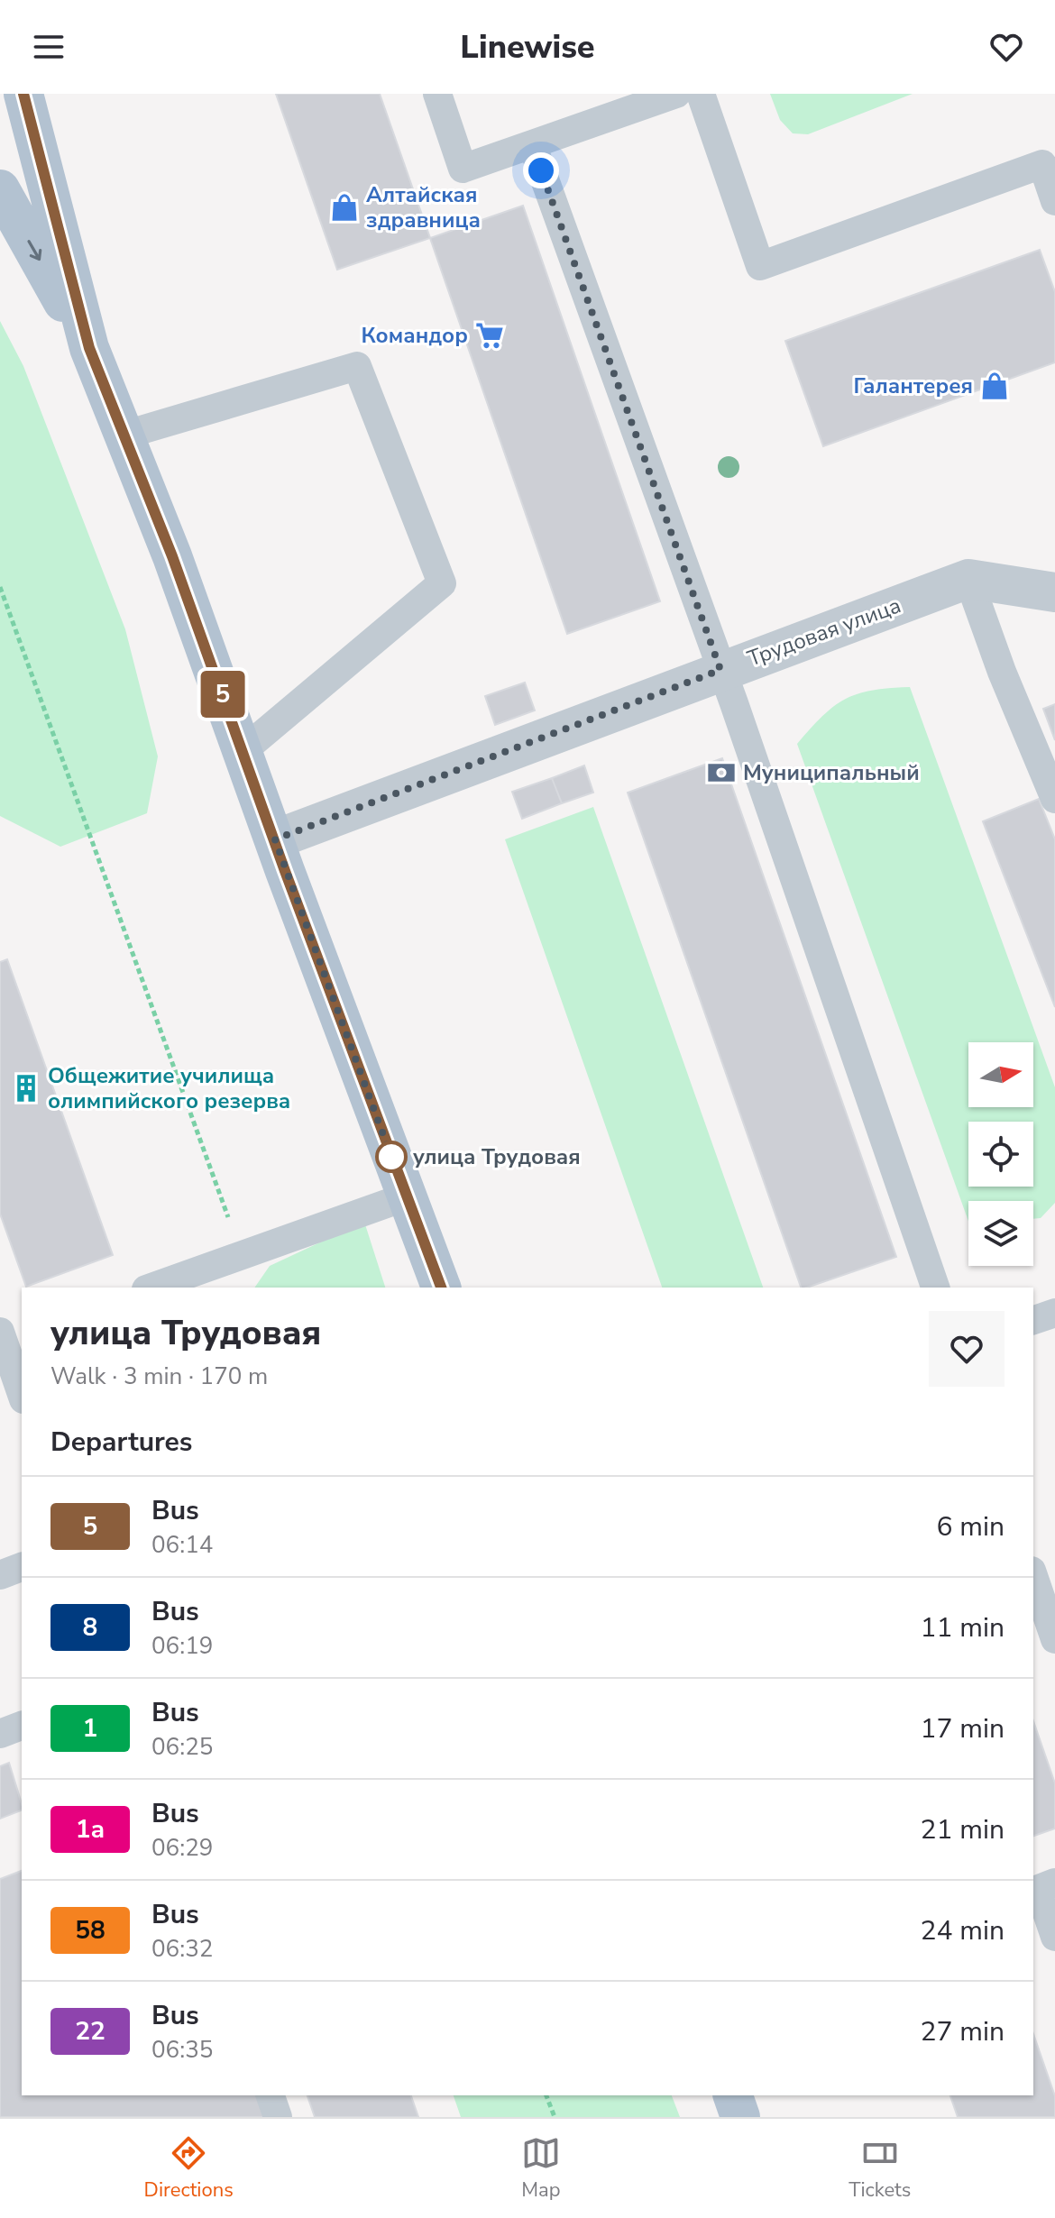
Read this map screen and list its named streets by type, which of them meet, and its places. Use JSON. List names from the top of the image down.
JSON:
{
  "streets": {
    "street": ["Трудовая улица"]
  },
  "places": {
    "shop": ["Алтайская здравница", "Галантерея"],
    "supermarket": ["Командор"],
    "bank": ["Муниципальный"],
    "building": ["Общежитие училища олимпийского резерва"],
    "other": ["улица Трудовая"]
  },
  "lines": ["bus line 5"],
  "north": "right",
  "page": {
    "header": "Linewise",
    "on_map": "5",
    "heading": [
      ["улица Трудовая", "Walk · 3 min · 170 m"],
      "Departures"
    ],
    "list": [
      {
        "mark": "5",
        "name": "Bus",
        "note": "06:14",
        "value": "6 min"
      },
      {
        "mark": "8",
        "name": "Bus",
        "note": "06:19",
        "value": "11 min"
      },
      {
        "mark": "1",
        "name": "Bus",
        "note": "06:25",
        "value": "17 min"
      },
      {
        "mark": "1а",
        "name": "Bus",
        "note": "06:29",
        "value": "21 min"
      },
      {
        "mark": "58",
        "name": "Bus",
        "note": "06:32",
        "value": "24 min"
      },
      {
        "mark": "22",
        "name": "Bus",
        "note": "06:35",
        "value": "27 min"
      }
    ],
    "tabs": ["Directions", "Map", "Tickets"]
  }
}
